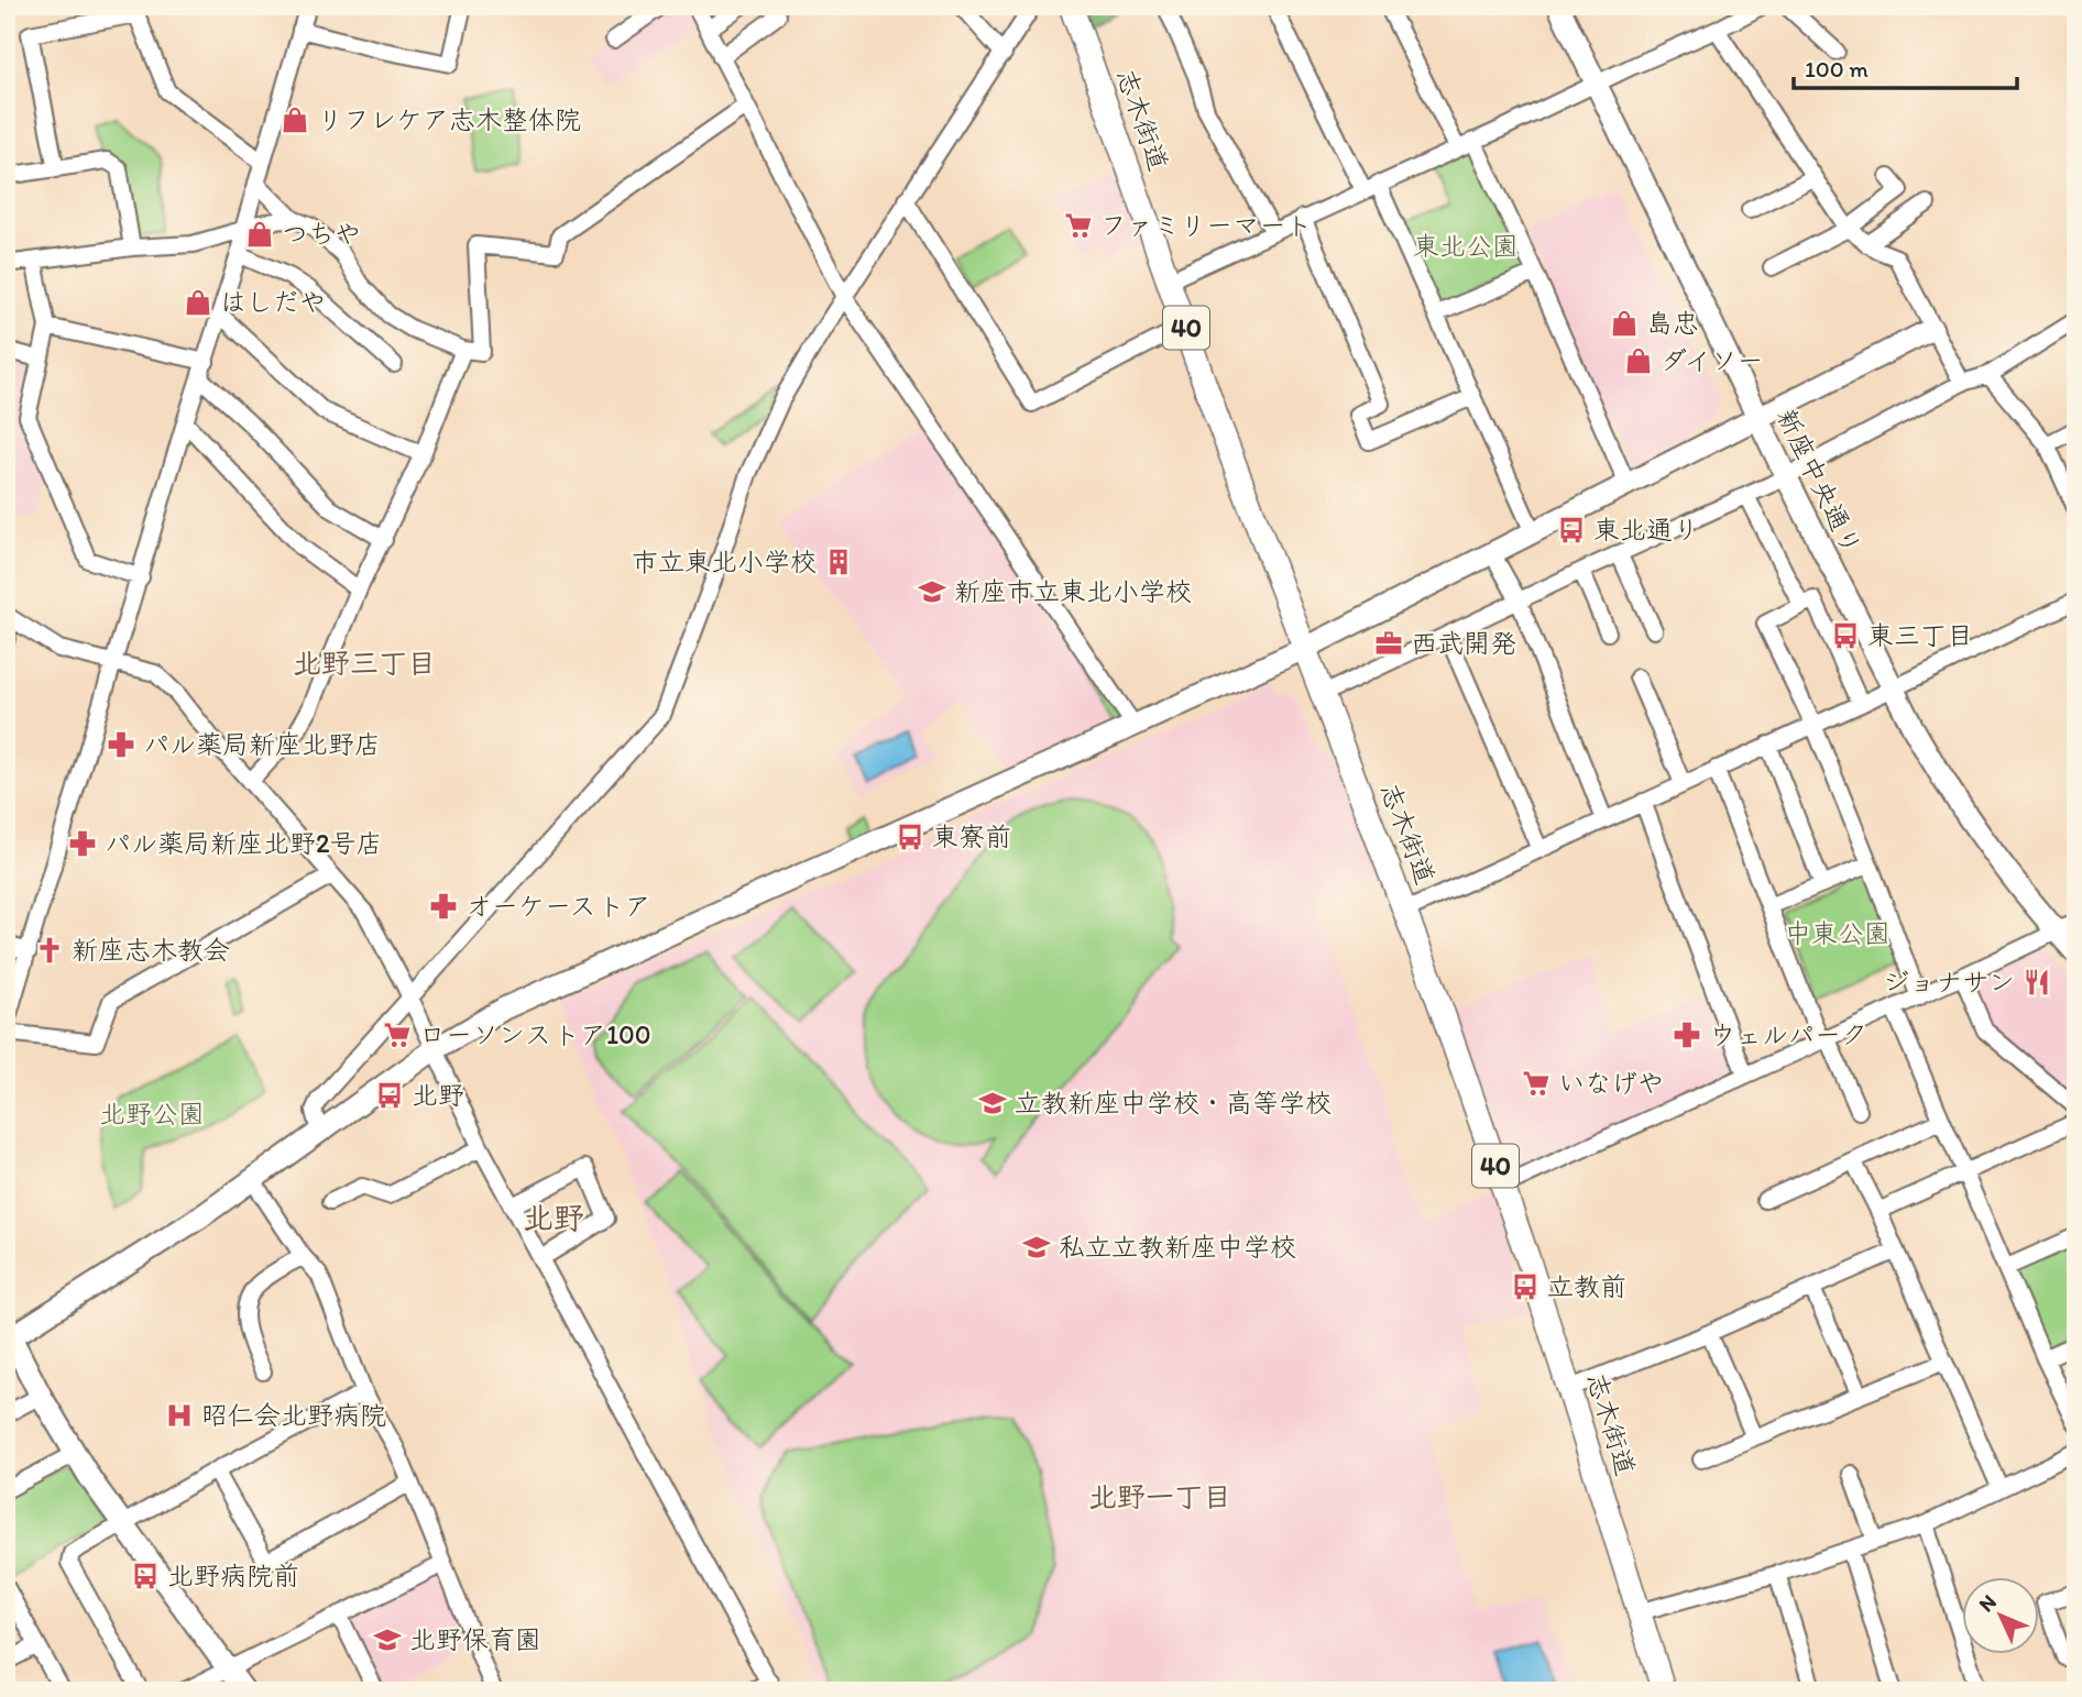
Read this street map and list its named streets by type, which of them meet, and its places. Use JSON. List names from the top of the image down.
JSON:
{
  "streets": {
    "main road": ["志木街道", "40"],
    "street": ["新座中央通り"]
  },
  "districts": ["北野三丁目", "北野", "北野一丁目"],
  "parks": ["東北公園", "中東公園", "北野公園"],
  "places": {
    "shop": [
      "リフレケア志木整体院",
      "つちや",
      "はしだや",
      "島忠",
      "ダイソー"
    ],
    "supermarket": ["ファミリーマート", "ローソンストア100", "いなげや"],
    "bus stop": [
      "東北通り",
      "東三丁目",
      "東寮前",
      "北野",
      "立教前",
      "北野病院前"
    ],
    "building": ["市立東北小学校"],
    "school or university": [
      "新座市立東北小学校",
      "立教新座中学校・高等学校",
      "私立立教新座中学校",
      "北野保育園"
    ],
    "office": ["西武開発"],
    "pharmacy": [
      "パル薬局新座北野店",
      "パル薬局新座北野2号店",
      "オーケーストア",
      "ウェルパーク"
    ],
    "church": ["新座志木教会"],
    "restaurant": ["ジョナサン"],
    "hospital": ["昭仁会北野病院"]
  },
  "scale_bar": "100 m",
  "north": "top left"
}
